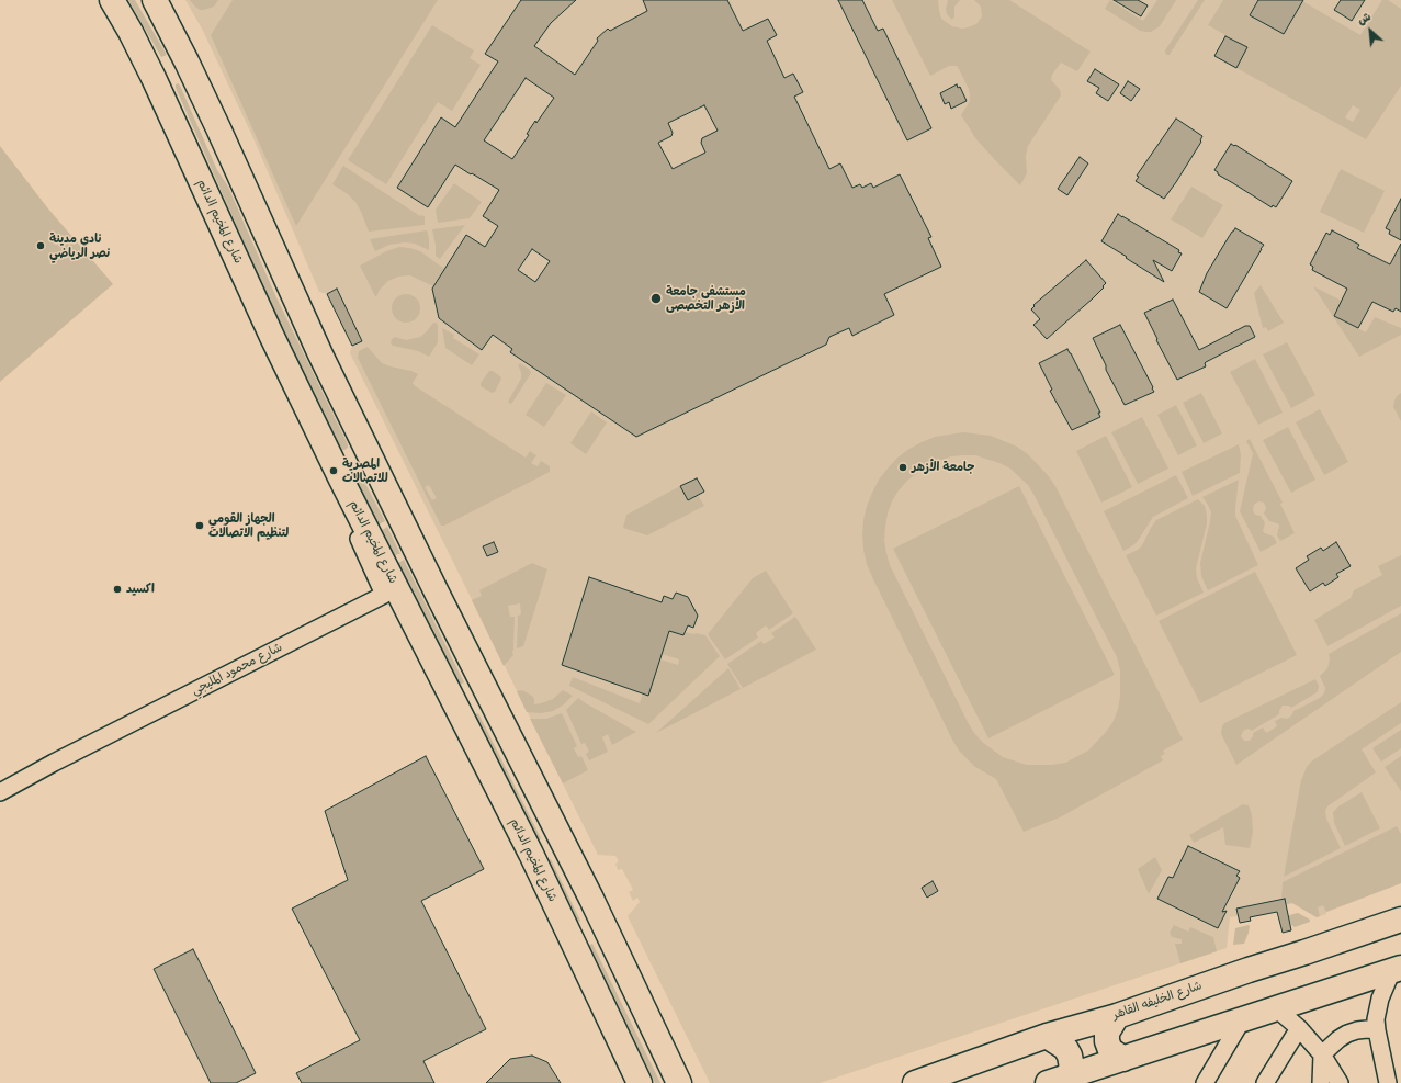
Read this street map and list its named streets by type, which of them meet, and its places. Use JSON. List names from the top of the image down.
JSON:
{
  "streets": {
    "main road": ["شارع المخيم الدائم", "شارع الخليفه القاهر"],
    "street": ["شارع محمود المليجي"]
  },
  "crossings": [
    ["شارع المخيم الدائم", "شارع محمود المليجي"]
  ],
  "places": [
    "نادي مدينة نصر الرياضي",
    "مستشفى جامعة الأزهر التخصصى",
    "جامعة الأزهر",
    "المصرية للاتصالات",
    "الجهاز القومي لتنظيم الاتصالات",
    "اكسيد"
  ],
  "north": "top left"
}
